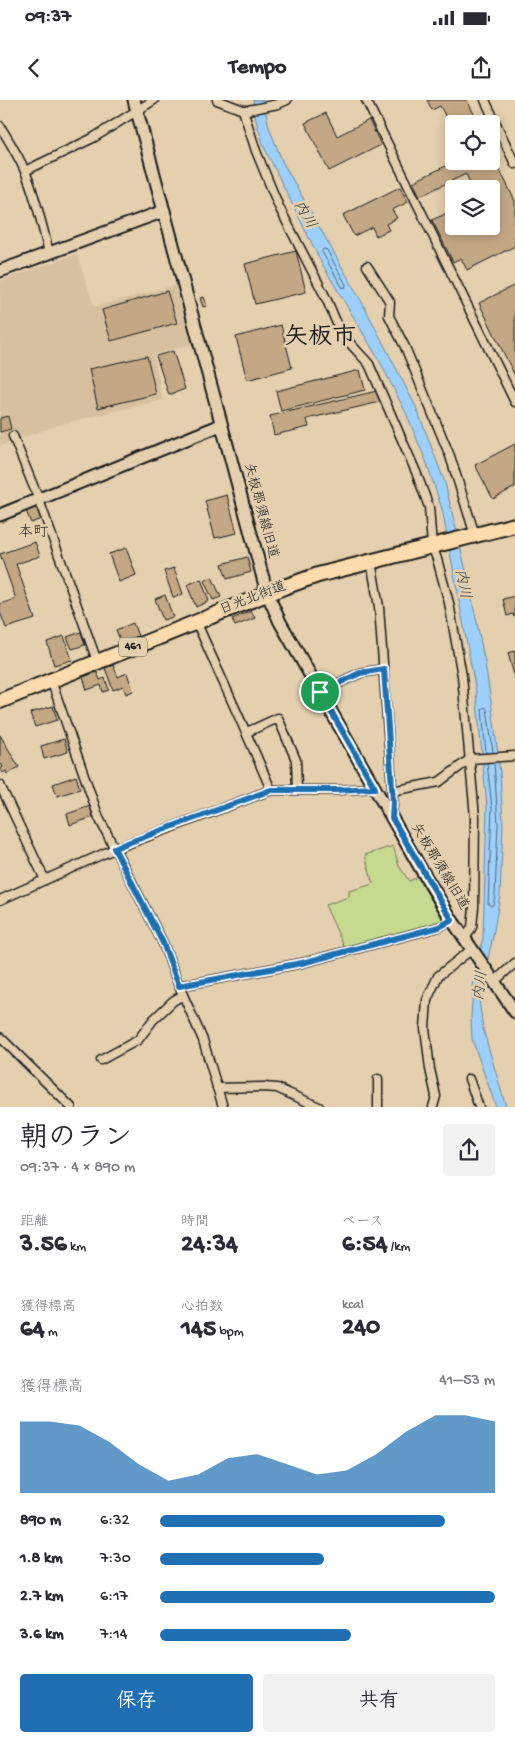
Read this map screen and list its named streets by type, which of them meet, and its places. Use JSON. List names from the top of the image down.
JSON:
{
  "streets": {
    "highway": ["日光北街道", "461"],
    "street": ["矢板那須線旧道"]
  },
  "crossings": [
    ["矢板那須線旧道", "日光北街道"]
  ],
  "districts": ["矢板市", "本町"],
  "water": ["内川"],
  "page": {
    "status": "09:37",
    "header": "Tempo",
    "heading": ["朝のラン", "09:37 · 4 × 890 m"],
    "stats": [
      ["距離", "3.56 km"],
      ["時間", "24:34"],
      ["ペース", "6:54 /km"],
      ["獲得標高", "64 m"],
      ["心拍数", "145 bpm"],
      ["kcal", "240"]
    ],
    "chart": ["獲得標高", "41–53 m"],
    "list": [
      {
        "name": "890 m",
        "note": "6:32"
      },
      {
        "name": "1.8 km",
        "note": "7:30"
      },
      {
        "name": "2.7 km",
        "note": "6:17"
      },
      {
        "name": "3.6 km",
        "note": "7:14"
      }
    ],
    "buttons": ["保存", "共有"]
  }
}
